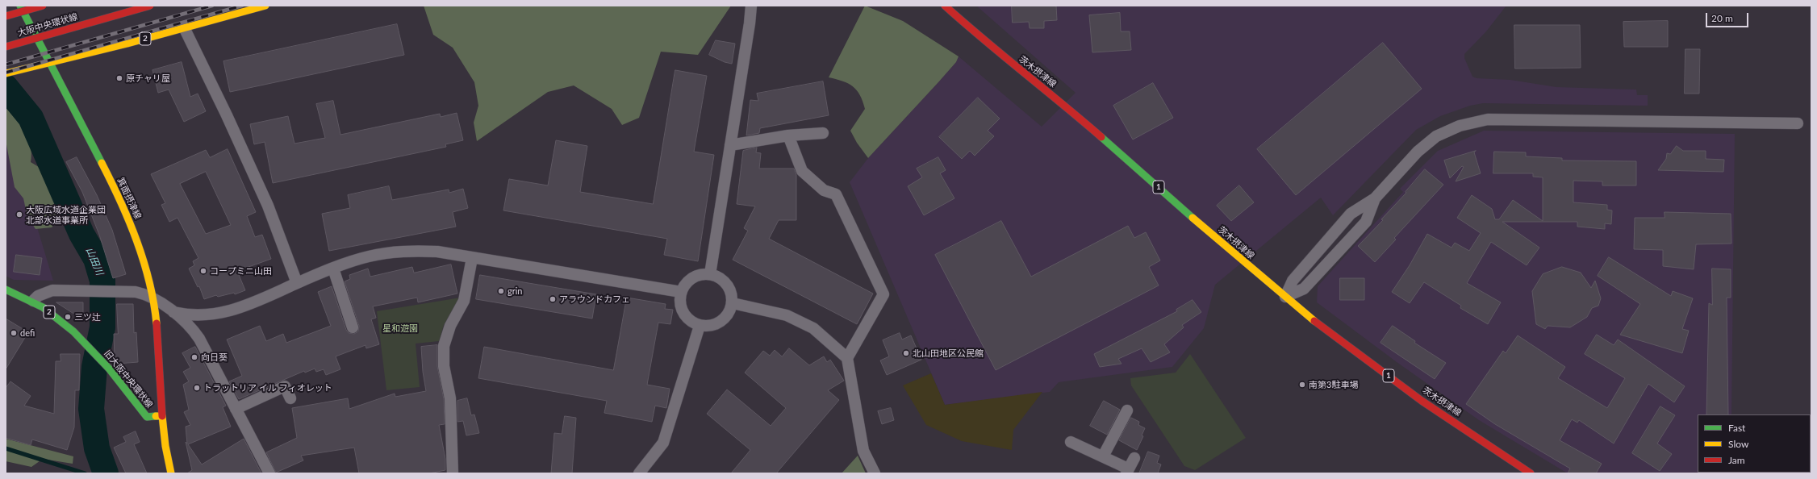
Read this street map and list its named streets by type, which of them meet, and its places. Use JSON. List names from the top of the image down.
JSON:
{
  "streets": {
    "main road": [
      "大阪中央環状線",
      "2",
      "茨木摂津線",
      "1",
      "箕面摂津線",
      "旧大阪中央環状線"
    ]
  },
  "crossings": [
    ["2", "箕面摂津線"],
    ["箕面摂津線", "旧大阪中央環状線"]
  ],
  "water": ["山田川"],
  "parks": ["星和遊園"],
  "places": [
    "原チャリ屋",
    "大阪広域水道企業団 北部水道事業所",
    "コープミニ山田",
    "grin",
    "アラウンドカフェ",
    "三ツ辻",
    "defi",
    "北山田地区公民館",
    "向日葵",
    "南第3駐車場",
    "トラットリア イル フィオレット"
  ],
  "legend": ["Fast", "Slow", "Jam"],
  "scale_bar": "20 m"
}
